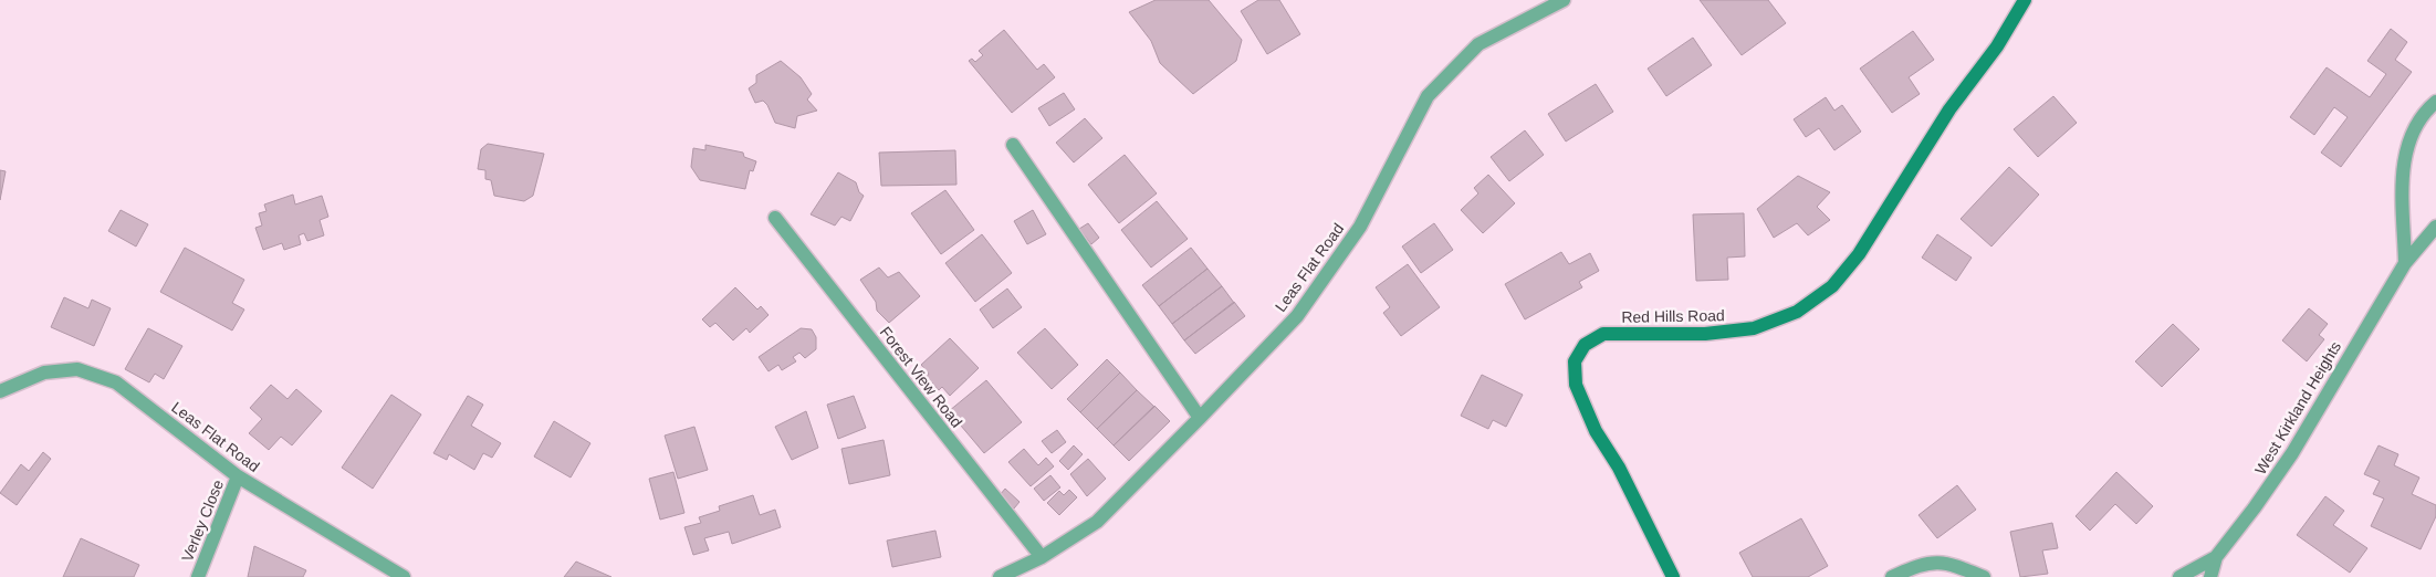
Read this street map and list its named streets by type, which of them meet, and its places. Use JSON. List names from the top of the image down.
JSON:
{
  "streets": {
    "main road": ["Red Hills Road"],
    "street": [
      "Leas Flat Road",
      "Forest View Road",
      "West Kirkland Heights",
      "Verley Close"
    ]
  },
  "crossings": [
    ["Leas Flat Road", "Forest View Road"],
    ["Leas Flat Road", "Verley Close"]
  ]
}
